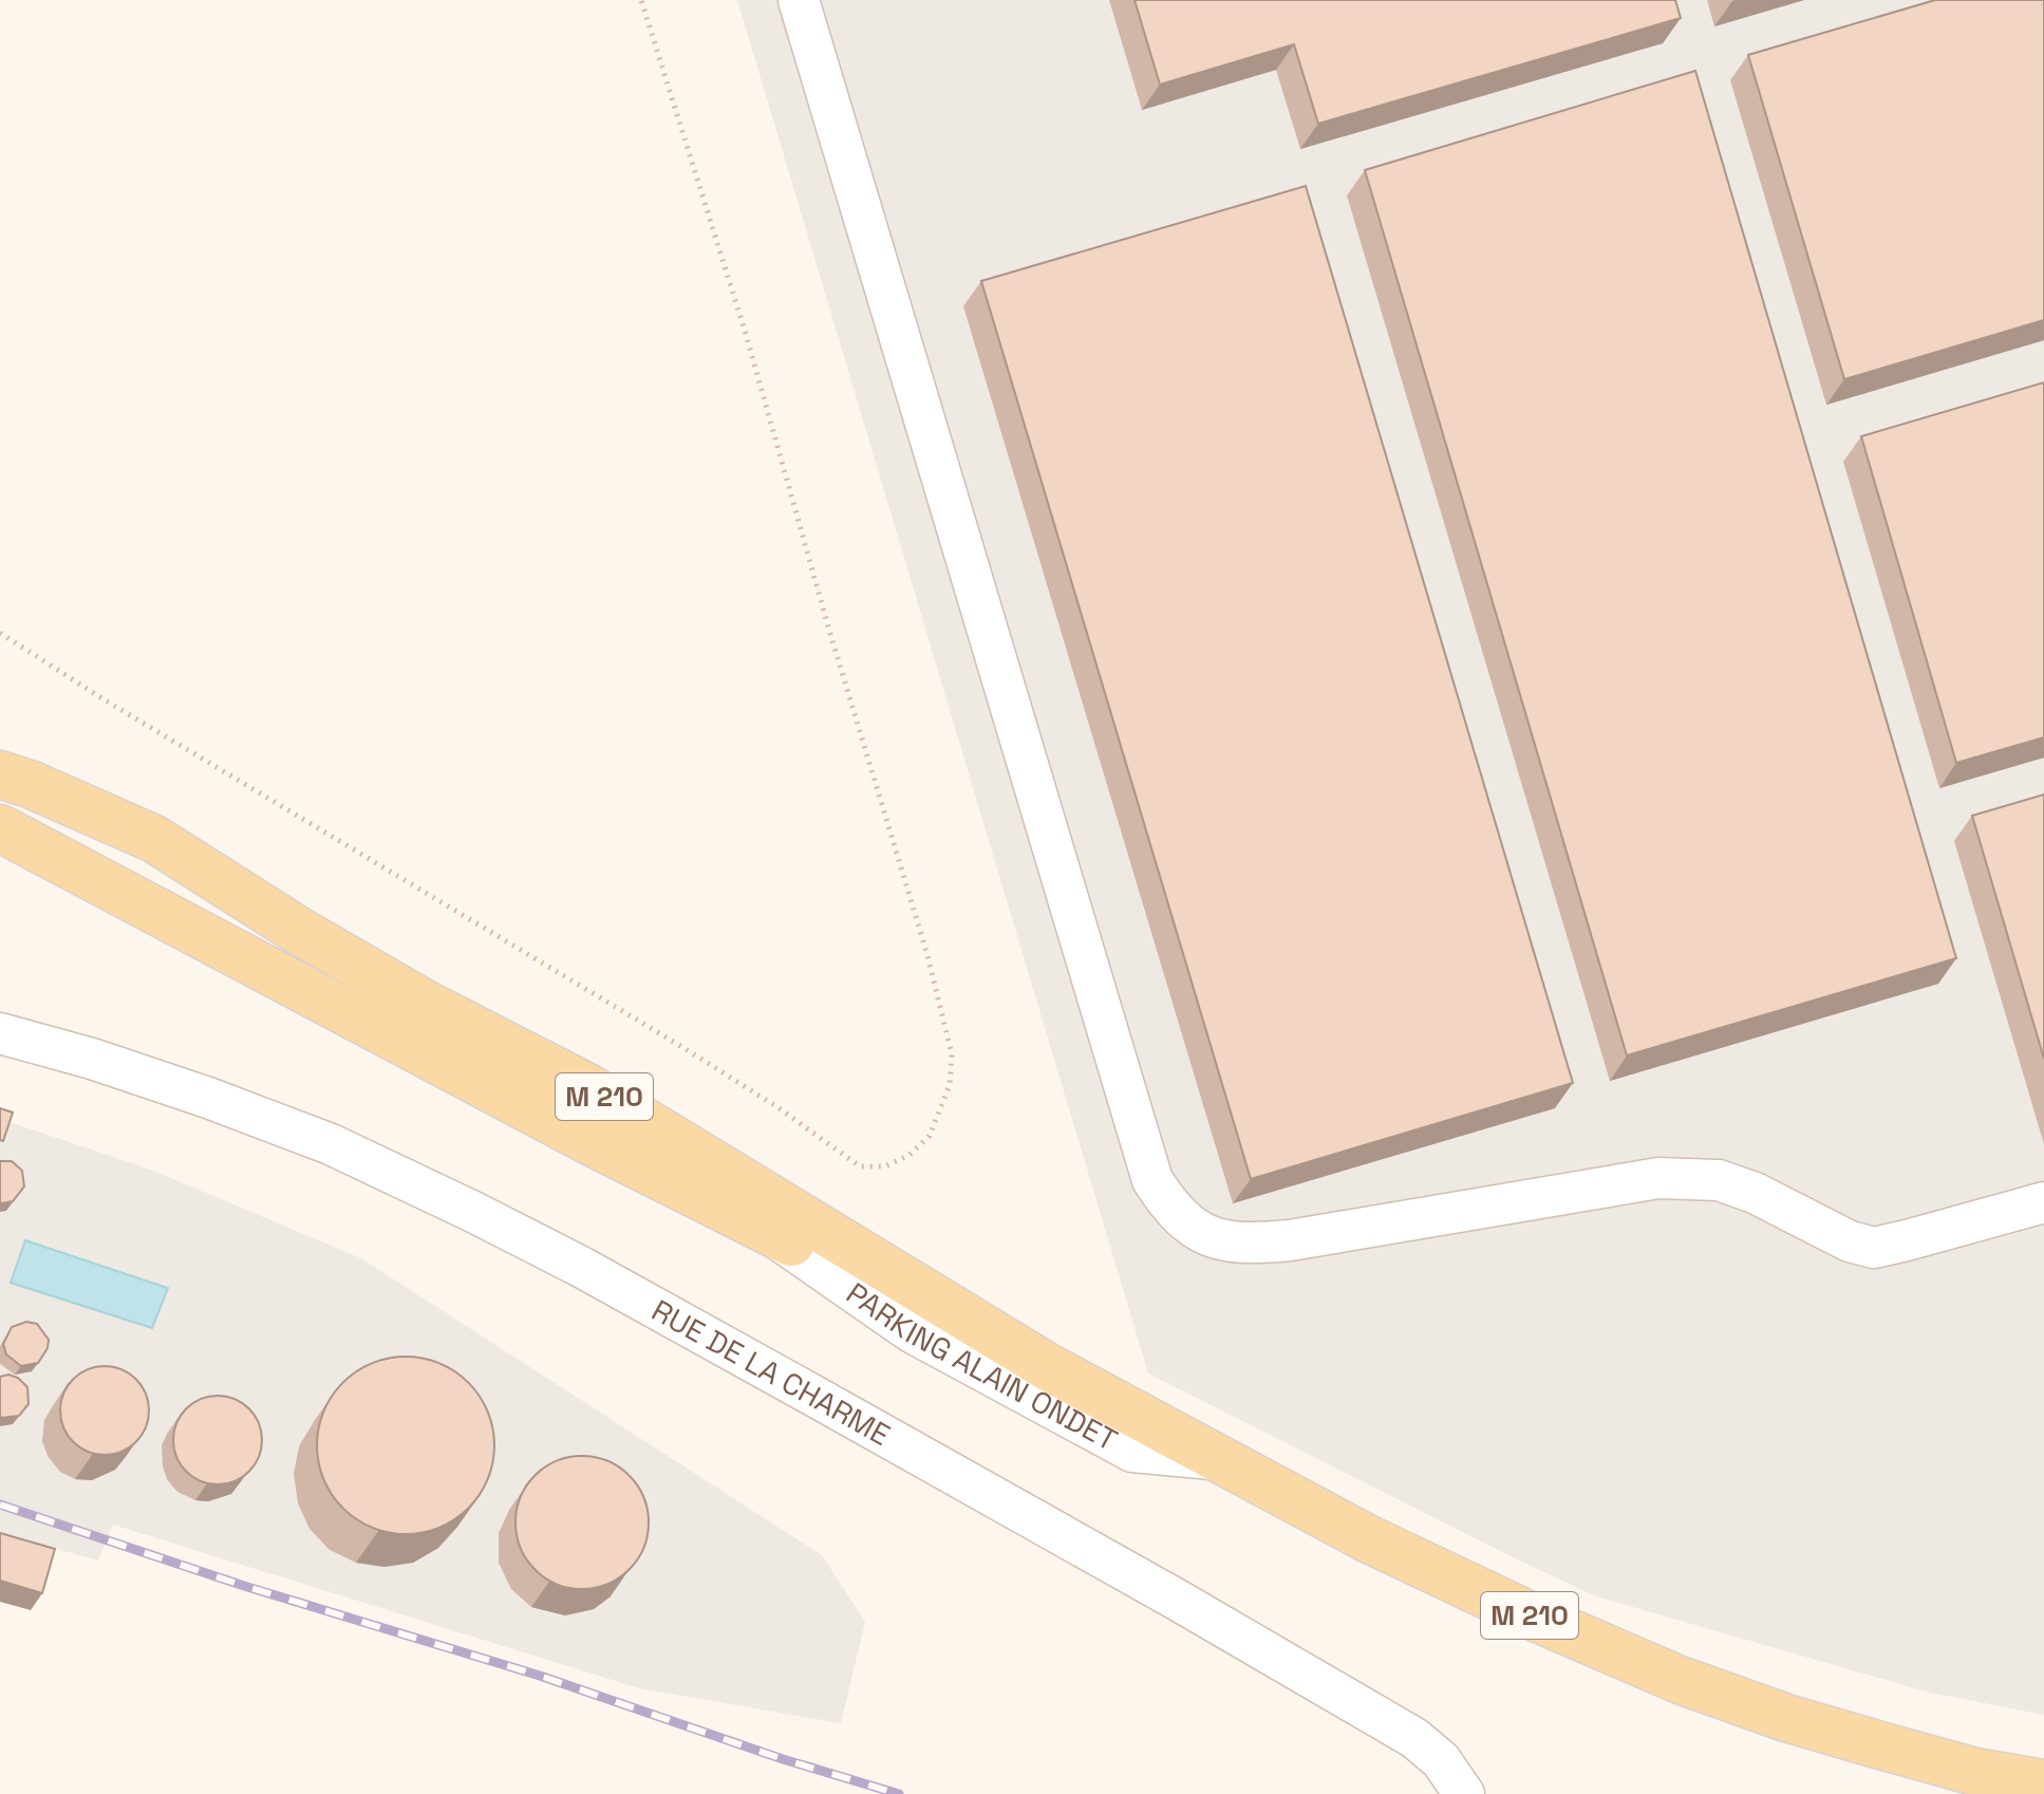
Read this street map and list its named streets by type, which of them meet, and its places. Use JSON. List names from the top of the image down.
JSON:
{
  "streets": {
    "main road": ["M 210"],
    "street": ["PARKING ALAIN ONDET", "RUE DE LA CHARME"]
  },
  "crossings": [
    ["M 210", "PARKING ALAIN ONDET"]
  ]
}
